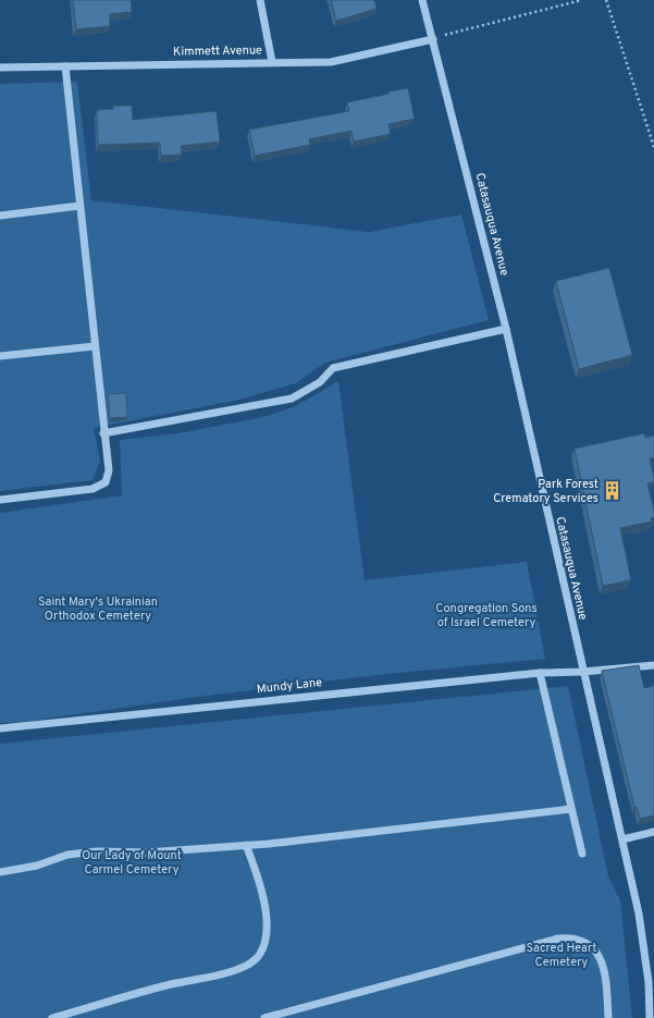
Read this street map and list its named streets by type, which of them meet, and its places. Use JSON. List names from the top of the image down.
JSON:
{
  "streets": {
    "street": ["Kimmett Avenue", "Catasauqua Avenue", "Mundy Lane"]
  },
  "crossings": [
    ["Kimmett Avenue", "Catasauqua Avenue"],
    ["Catasauqua Avenue", "Mundy Lane"]
  ],
  "parks": [
    "Saint Mary's Ukrainian Orthodox Cemetery",
    "Congregation Sons of Israel Cemetery",
    "Our Lady of Mount Carmel Cemetery",
    "Sacred Heart Cemetery"
  ],
  "places": {
    "building": ["Park Forest Crematory Services"]
  }
}
